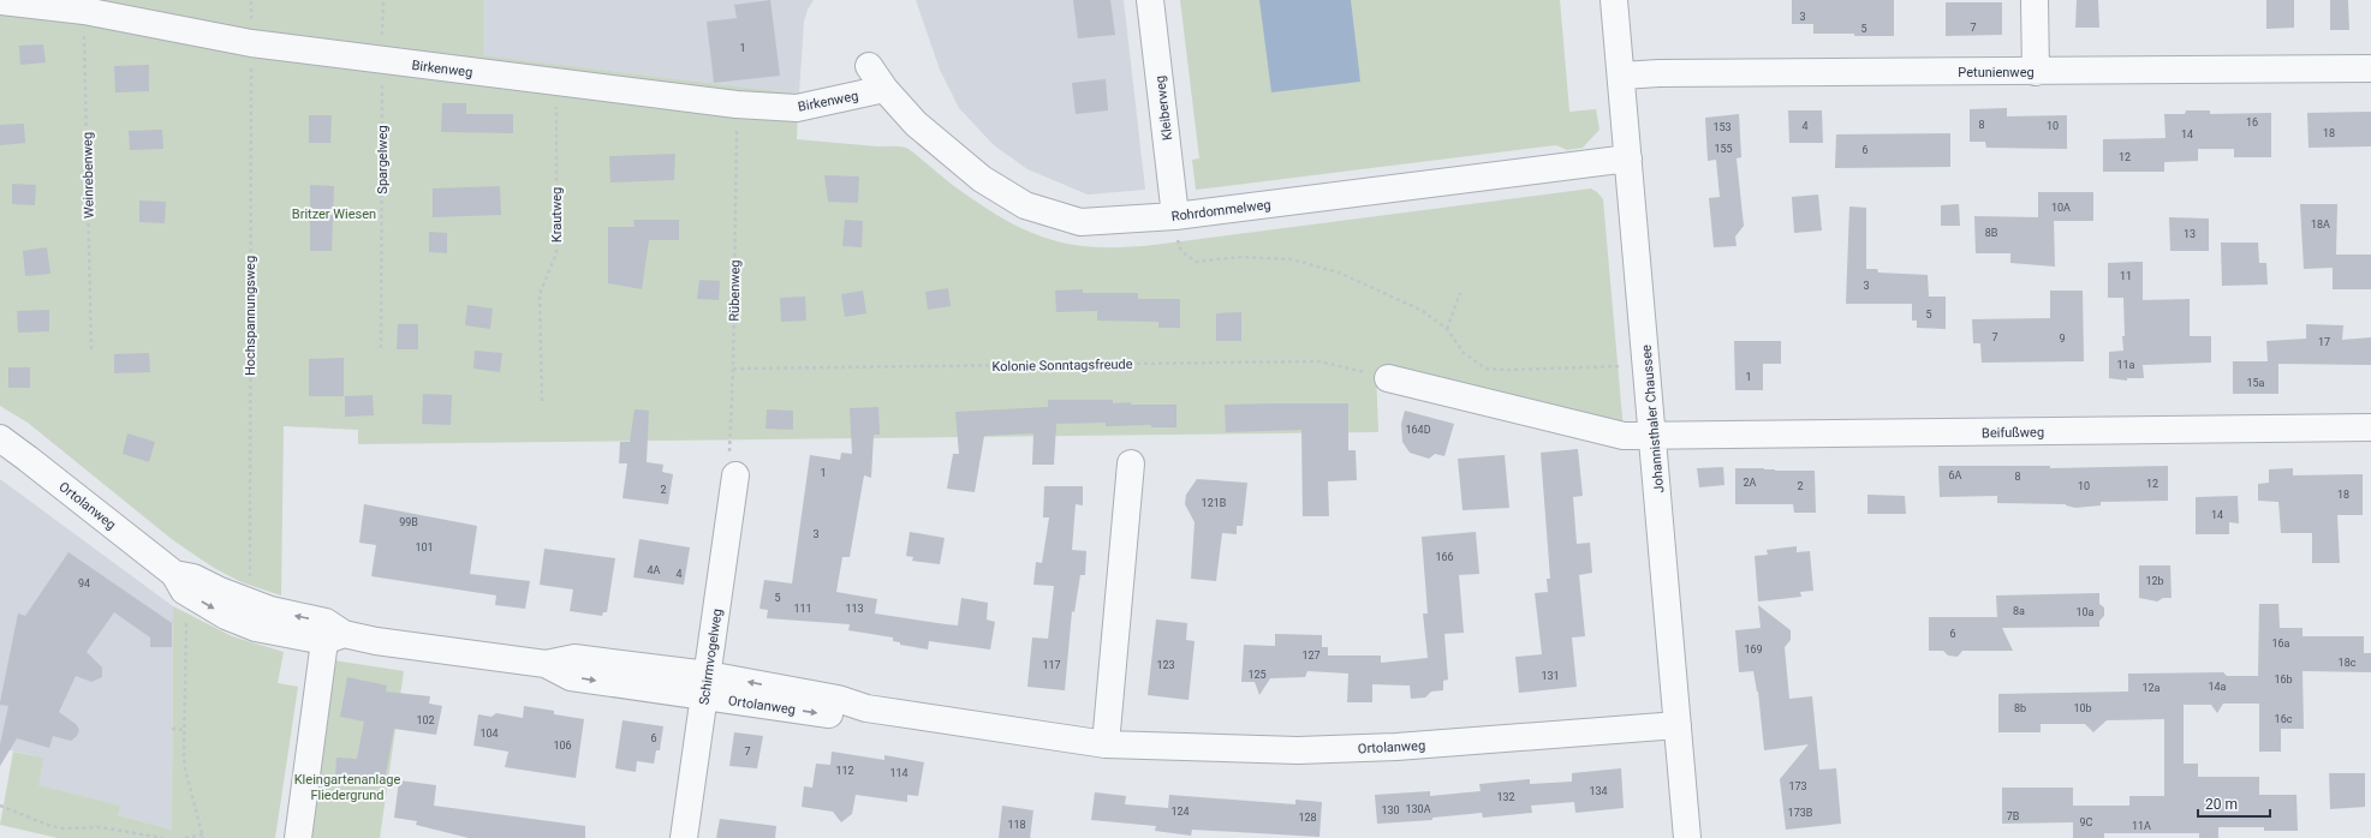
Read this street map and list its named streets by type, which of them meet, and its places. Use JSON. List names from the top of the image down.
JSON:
{
  "streets": {
    "street": [
      "Birkenweg",
      "Petunienweg",
      "Kleiberweg",
      "Rohrdommelweg",
      "Johannisthaler Chaussee",
      "Beifußweg",
      "Ortolanweg",
      "Schirmvogelweg"
    ],
    "path": [
      "Spargelweg",
      "Weinrebenweg",
      "Krautweg",
      "Rübenweg",
      "Hochspannungsweg",
      "Kolonie Sonntagsfreude"
    ]
  },
  "crossings": [
    ["Birkenweg", "Spargelweg"],
    ["Birkenweg", "Weinrebenweg"],
    ["Birkenweg", "Rohrdommelweg"],
    ["Birkenweg", "Krautweg"],
    ["Birkenweg", "Rübenweg"],
    ["Birkenweg", "Hochspannungsweg"],
    ["Petunienweg", "Johannisthaler Chaussee"],
    ["Kleiberweg", "Rohrdommelweg"],
    ["Rohrdommelweg", "Johannisthaler Chaussee"],
    ["Rübenweg", "Kolonie Sonntagsfreude"],
    ["Rübenweg", "Schirmvogelweg"],
    ["Kolonie Sonntagsfreude", "Beifußweg"],
    ["Johannisthaler Chaussee", "Beifußweg"],
    ["Johannisthaler Chaussee", "Ortolanweg"],
    ["Ortolanweg", "Schirmvogelweg"]
  ],
  "parks": ["Britzer Wiesen", "Kleingartenanlage Fliedergrund"],
  "house_numbers": [
    "3",
    "7",
    "5",
    "1",
    "16",
    "8",
    "4",
    "10",
    "153",
    "18",
    "14",
    "155",
    "6",
    "12",
    "10A",
    "18A",
    "8B",
    "13",
    "11",
    "3",
    "5",
    "7",
    "9",
    "17",
    "11a",
    "1",
    "15a",
    "164D",
    "1",
    "6A",
    "8",
    "2A",
    "12",
    "2",
    "10",
    "2",
    "18",
    "121B",
    "14",
    "99B",
    "3",
    "101",
    "166",
    "4A",
    "4",
    "12b",
    "94",
    "5",
    "111",
    "113",
    "8a",
    "10a",
    "6",
    "16a",
    "169",
    "127",
    "18c",
    "117",
    "123",
    "125",
    "131",
    "16b",
    "14a",
    "12a",
    "8b",
    "10b",
    "16c",
    "102",
    "104",
    "6",
    "106",
    "7",
    "112",
    "114",
    "173",
    "134",
    "132",
    "130A",
    "130",
    "124",
    "173B",
    "7B",
    "128",
    "9C",
    "118",
    "11A"
  ],
  "scale_bar": "20 m"
}
